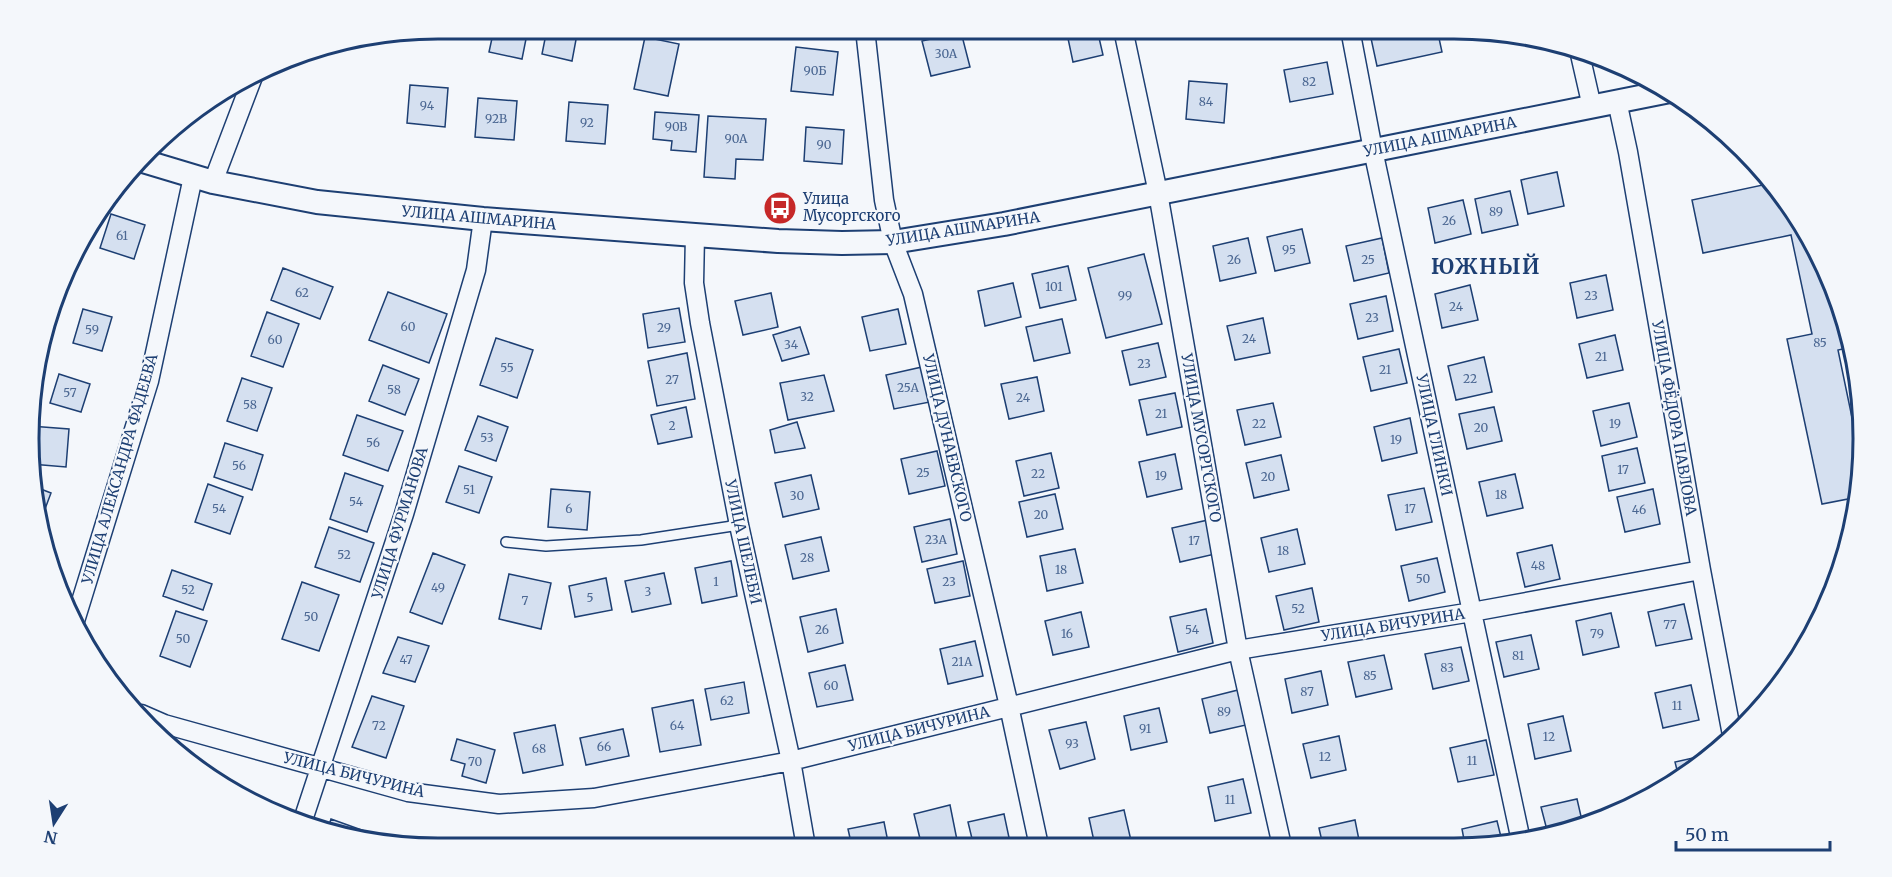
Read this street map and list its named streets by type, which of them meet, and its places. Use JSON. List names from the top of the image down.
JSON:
{
  "streets": {
    "street": [
      "УЛИЦА АШМАРИНА",
      "УЛИЦА ФЁДОРА ПАВЛОВА",
      "УЛИЦА ГЛИНКИ",
      "УЛИЦА ДУНАЕВСКОГО",
      "УЛИЦА МУСОРГСКОГО",
      "УЛИЦА АЛЕКСАНДРА ФАДЕЕВА",
      "УЛИЦА ФУРМАНОВА",
      "УЛИЦА ШЕЛЕБИ",
      "УЛИЦА БИЧУРИНА"
    ]
  },
  "crossings": [
    ["УЛИЦА АШМАРИНА", "УЛИЦА ФЁДОРА ПАВЛОВА"],
    ["УЛИЦА АШМАРИНА", "УЛИЦА ГЛИНКИ"],
    ["УЛИЦА АШМАРИНА", "УЛИЦА ДУНАЕВСКОГО"],
    ["УЛИЦА АШМАРИНА", "УЛИЦА МУСОРГСКОГО"],
    ["УЛИЦА АШМАРИНА", "УЛИЦА АЛЕКСАНДРА ФАДЕЕВА"],
    ["УЛИЦА АШМАРИНА", "УЛИЦА ФУРМАНОВА"],
    ["УЛИЦА АШМАРИНА", "УЛИЦА ШЕЛЕБИ"],
    ["УЛИЦА ФЁДОРА ПАВЛОВА", "УЛИЦА БИЧУРИНА"],
    ["УЛИЦА ГЛИНКИ", "УЛИЦА БИЧУРИНА"],
    ["УЛИЦА ДУНАЕВСКОГО", "УЛИЦА БИЧУРИНА"],
    ["УЛИЦА МУСОРГСКОГО", "УЛИЦА БИЧУРИНА"],
    ["УЛИЦА ФУРМАНОВА", "УЛИЦА БИЧУРИНА"],
    ["УЛИЦА ШЕЛЕБИ", "УЛИЦА БИЧУРИНА"]
  ],
  "districts": ["ЮЖНЫЙ"],
  "places": {
    "bus stop": ["Улица Мусоргского"]
  },
  "house_numbers": [
    "30А",
    "90Б",
    "82",
    "84",
    "94",
    "92В",
    "92",
    "90В",
    "90А",
    "90",
    "89",
    "26",
    "61",
    "95",
    "26",
    "25",
    "101",
    "62",
    "99",
    "23",
    "24",
    "23",
    "60",
    "29",
    "59",
    "24",
    "60",
    "85",
    "34",
    "21",
    "23",
    "55",
    "21",
    "22",
    "27",
    "25А",
    "58",
    "57",
    "32",
    "24",
    "58",
    "21",
    "22",
    "19",
    "2",
    "20",
    "53",
    "19",
    "56",
    "56",
    "17",
    "25",
    "22",
    "19",
    "20",
    "51",
    "18",
    "30",
    "54",
    "54",
    "6",
    "17",
    "46",
    "20",
    "23А",
    "17",
    "18",
    "52",
    "28",
    "48",
    "18",
    "50",
    "1",
    "23",
    "49",
    "52",
    "3",
    "5",
    "7",
    "52",
    "50",
    "77",
    "26",
    "54",
    "16",
    "79",
    "50",
    "81",
    "47",
    "21А",
    "83",
    "85",
    "60",
    "87",
    "62",
    "11",
    "89",
    "72",
    "64",
    "91",
    "12",
    "93",
    "66",
    "68",
    "12",
    "11",
    "70",
    "11"
  ],
  "scale_bar": "50 m",
  "north": "bottom"
}
